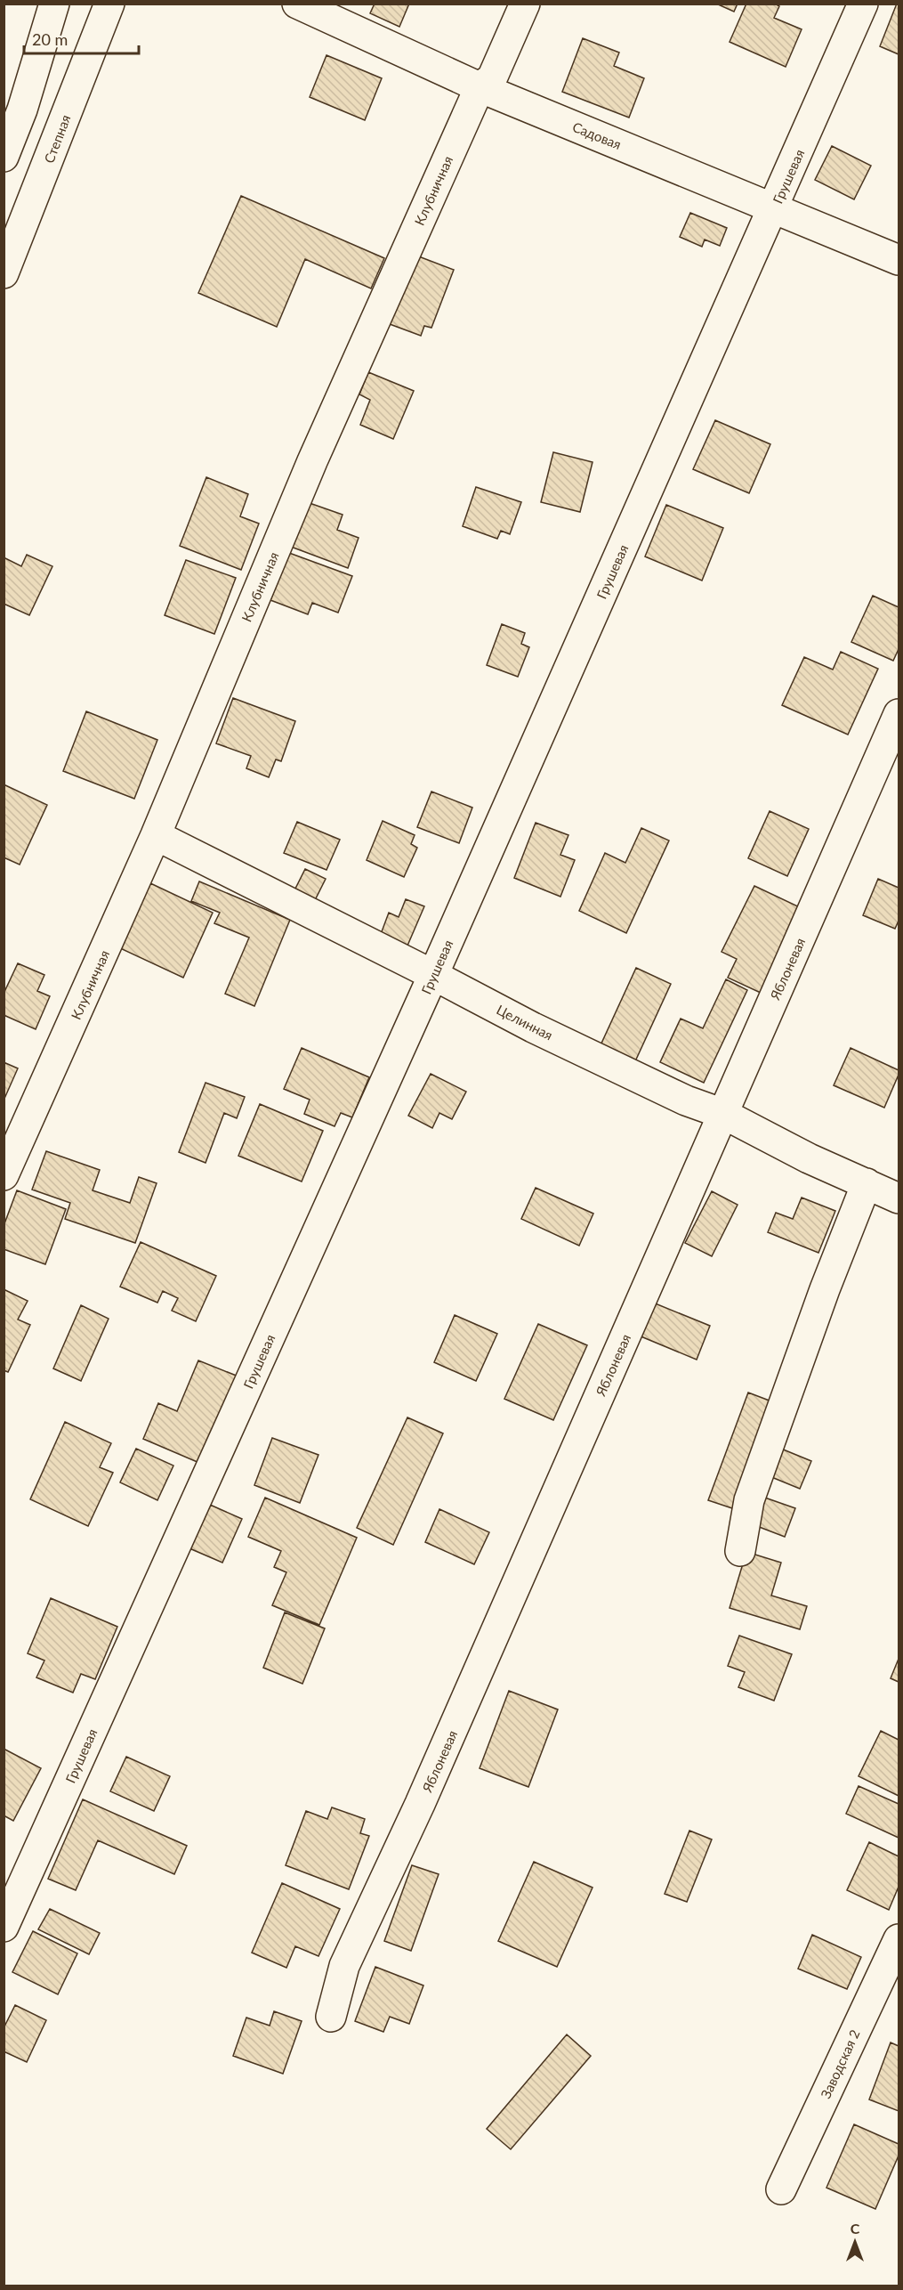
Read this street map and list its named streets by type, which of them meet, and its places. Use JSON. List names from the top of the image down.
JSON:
{
  "streets": {
    "street": [
      "Садовая",
      "Степная",
      "Грушевая",
      "Клубничная",
      "Яблоневая",
      "Целинная",
      "Заводская 2"
    ]
  },
  "crossings": [
    ["Садовая", "Грушевая"],
    ["Садовая", "Клубничная"],
    ["Грушевая", "Целинная"],
    ["Клубничная", "Целинная"],
    ["Яблоневая", "Целинная"]
  ],
  "scale_bar": "20 m",
  "north": "top"
}
